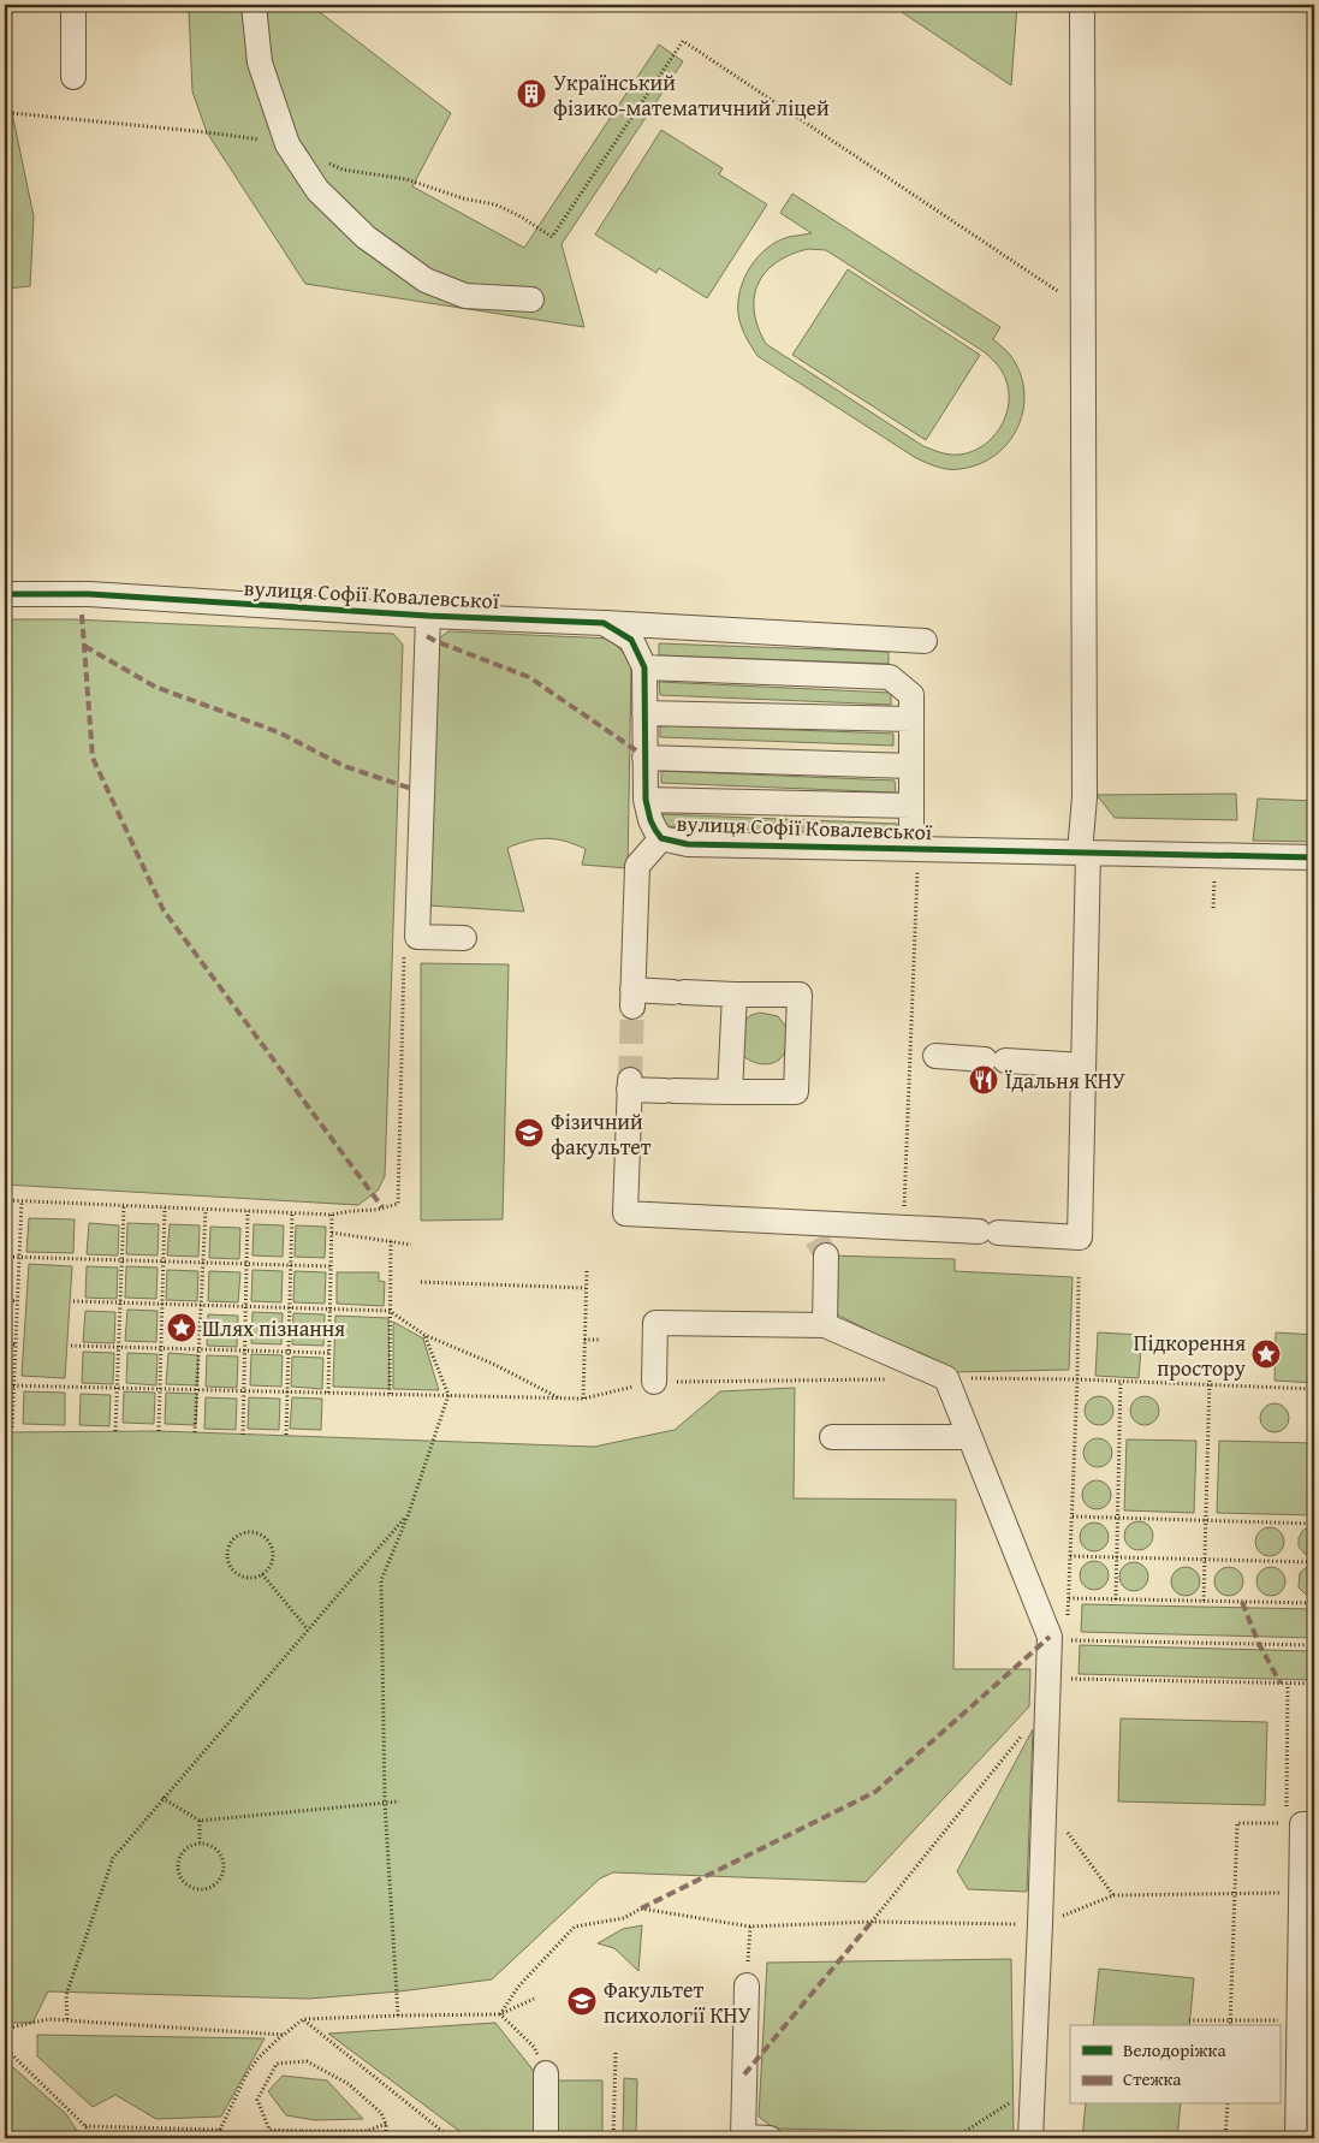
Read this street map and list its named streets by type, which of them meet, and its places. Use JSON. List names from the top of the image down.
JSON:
{
  "streets": {
    "street": ["вулиця Софії Ковалевської"]
  },
  "places": {
    "building": ["Український фізико-математичний ліцей"],
    "restaurant": ["Їдальня КНУ"],
    "school or university": ["Фізичний факультет", "Факультет психології КНУ"],
    "place": ["Шлях пізнання", "Підкорення простору"]
  },
  "legend": ["Велодоріжка", "Стежка"]
}
